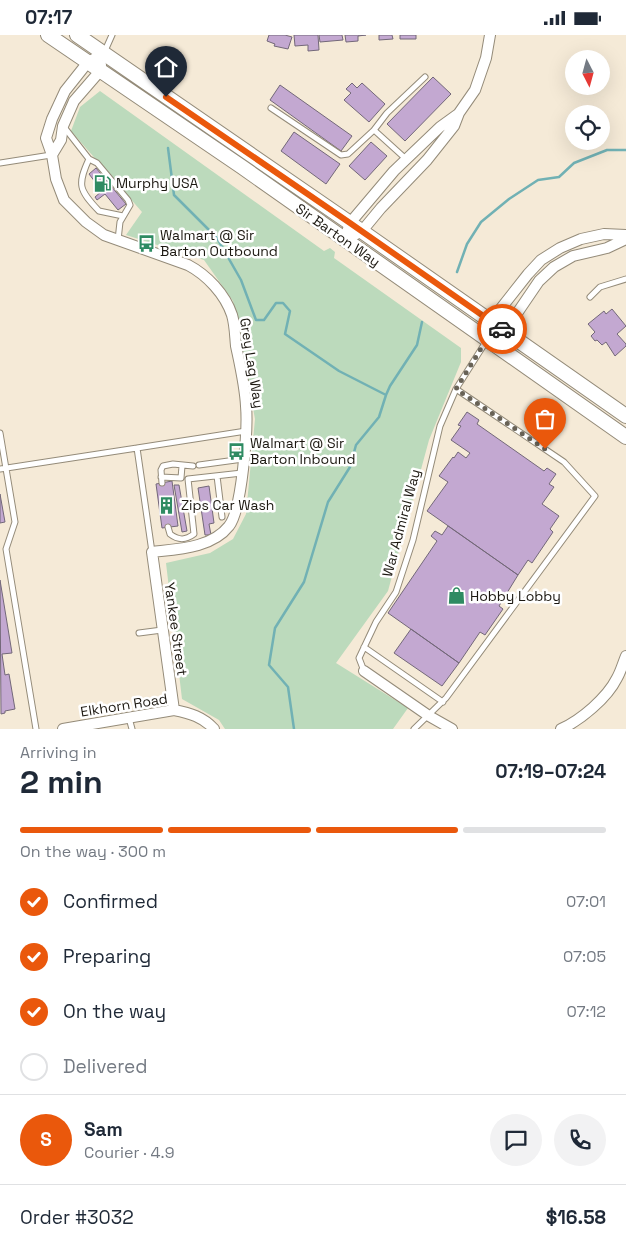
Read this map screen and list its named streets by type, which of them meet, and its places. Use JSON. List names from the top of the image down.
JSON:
{
  "streets": {
    "main road": ["Sir Barton Way"],
    "street": [
      "Grey Lag Way",
      "War Admiral Way",
      "Yankee Street",
      "Elkhorn Road"
    ]
  },
  "crossings": [
    ["Sir Barton Way", "Grey Lag Way"],
    ["Sir Barton Way", "War Admiral Way"],
    ["Grey Lag Way", "Yankee Street"],
    ["Yankee Street", "Elkhorn Road"]
  ],
  "places": {
    "fuel station": ["Murphy USA"],
    "bus stop": ["Walmart @ Sir Barton Outbound", "Walmart @ Sir Barton Inbound"],
    "building": ["Zips Car Wash"],
    "shop": ["Hobby Lobby"]
  },
  "north": "bottom",
  "page": {
    "status": "07:17",
    "heading": ["2 min", "Arriving in", "07:19–07:24"],
    "panel": [
      "Sam",
      "Courier · 4.9",
      "Order #3032",
      "$16.58"
    ],
    "bar": "On the way · 300 m",
    "list": [
      ["Confirmed", "07:01"],
      ["Preparing", "07:05"],
      ["On the way", "07:12"],
      "Delivered"
    ],
    "round": "S"
  }
}
